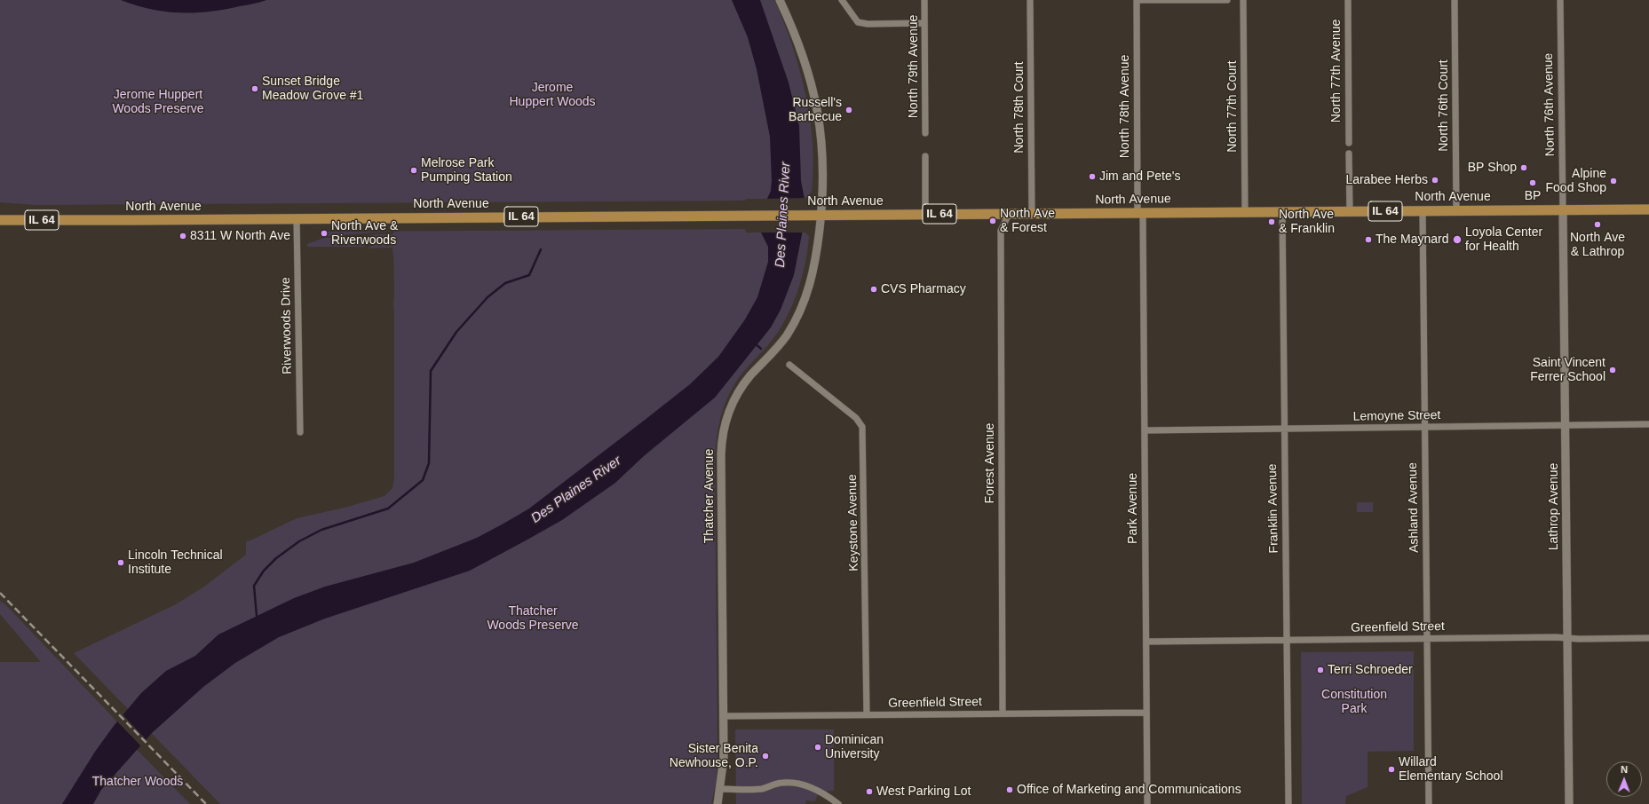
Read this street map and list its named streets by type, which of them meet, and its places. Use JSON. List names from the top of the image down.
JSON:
{
  "streets": {
    "main road": ["North Avenue", "IL 64"],
    "street": [
      "North 79th Avenue",
      "North 77th Avenue",
      "North 76th Avenue",
      "North 76th Court",
      "North 78th Avenue",
      "North 77th Court",
      "North 78th Court",
      "Riverwoods Drive",
      "Lemoyne Street",
      "Forest Avenue",
      "Thatcher Avenue",
      "Lathrop Avenue",
      "Ashland Avenue",
      "Park Avenue",
      "Franklin Avenue",
      "Keystone Avenue",
      "Greenfield Street"
    ]
  },
  "crossings": [
    ["North 76th Avenue", "North Avenue"],
    ["North 76th Avenue", "Lathrop Avenue"],
    ["North 76th Court", "North Avenue"],
    ["North 78th Avenue", "North Avenue"],
    ["North 78th Avenue", "Park Avenue"],
    ["North 77th Court", "North Avenue"],
    ["North 78th Court", "North Avenue"],
    ["North Avenue", "Riverwoods Drive"],
    ["North Avenue", "Forest Avenue"],
    ["North Avenue", "Thatcher Avenue"],
    ["North Avenue", "Lathrop Avenue"],
    ["North Avenue", "Ashland Avenue"],
    ["North Avenue", "Park Avenue"],
    ["North Avenue", "Franklin Avenue"],
    ["Lemoyne Street", "Lathrop Avenue"],
    ["Lemoyne Street", "Ashland Avenue"],
    ["Lemoyne Street", "Park Avenue"],
    ["Lemoyne Street", "Franklin Avenue"],
    ["Forest Avenue", "Greenfield Street"],
    ["Thatcher Avenue", "Greenfield Street"],
    ["Lathrop Avenue", "Greenfield Street"],
    ["Ashland Avenue", "Greenfield Street"],
    ["Park Avenue", "Greenfield Street"],
    ["Franklin Avenue", "Greenfield Street"],
    ["Keystone Avenue", "Greenfield Street"]
  ],
  "water": ["Des Plaines River"],
  "parks": [
    "Jerome Huppert Woods",
    "Jerome Huppert Woods Preserve",
    "Thatcher Woods Preserve",
    "Constitution Park",
    "Thatcher Woods"
  ],
  "places": [
    "Sunset Bridge Meadow Grove #1",
    "Russell's Barbecue",
    "BP Shop",
    "Melrose Park Pumping Station",
    "Jim and Pete's",
    "Larabee Herbs",
    "Alpine Food Shop",
    "BP",
    "North Ave & Forest",
    "North Ave & Franklin",
    "North Ave & Lathrop",
    "North Ave & Riverwoods",
    "8311 W North Ave",
    "The Maynard",
    "Loyola Center for Health",
    "CVS Pharmacy",
    "Saint Vincent Ferrer School",
    "Lincoln Technical Institute",
    "Terri Schroeder",
    "Dominican University",
    "Sister Benita Newhouse, O.P.",
    "Willard Elementary School",
    "Office of Marketing and Communications",
    "West Parking Lot"
  ],
  "north": "top"
}
